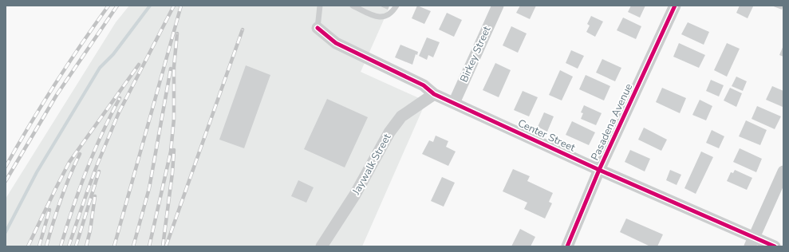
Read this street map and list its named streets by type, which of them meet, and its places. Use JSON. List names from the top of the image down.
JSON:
{
  "streets": {
    "street": [
      "Birkey Street",
      "Pasadena Avenue",
      "Center Street",
      "Jaywalk Street"
    ]
  },
  "crossings": [
    ["Birkey Street", "Center Street"],
    ["Pasadena Avenue", "Center Street"],
    ["Center Street", "Jaywalk Street"]
  ]
}
